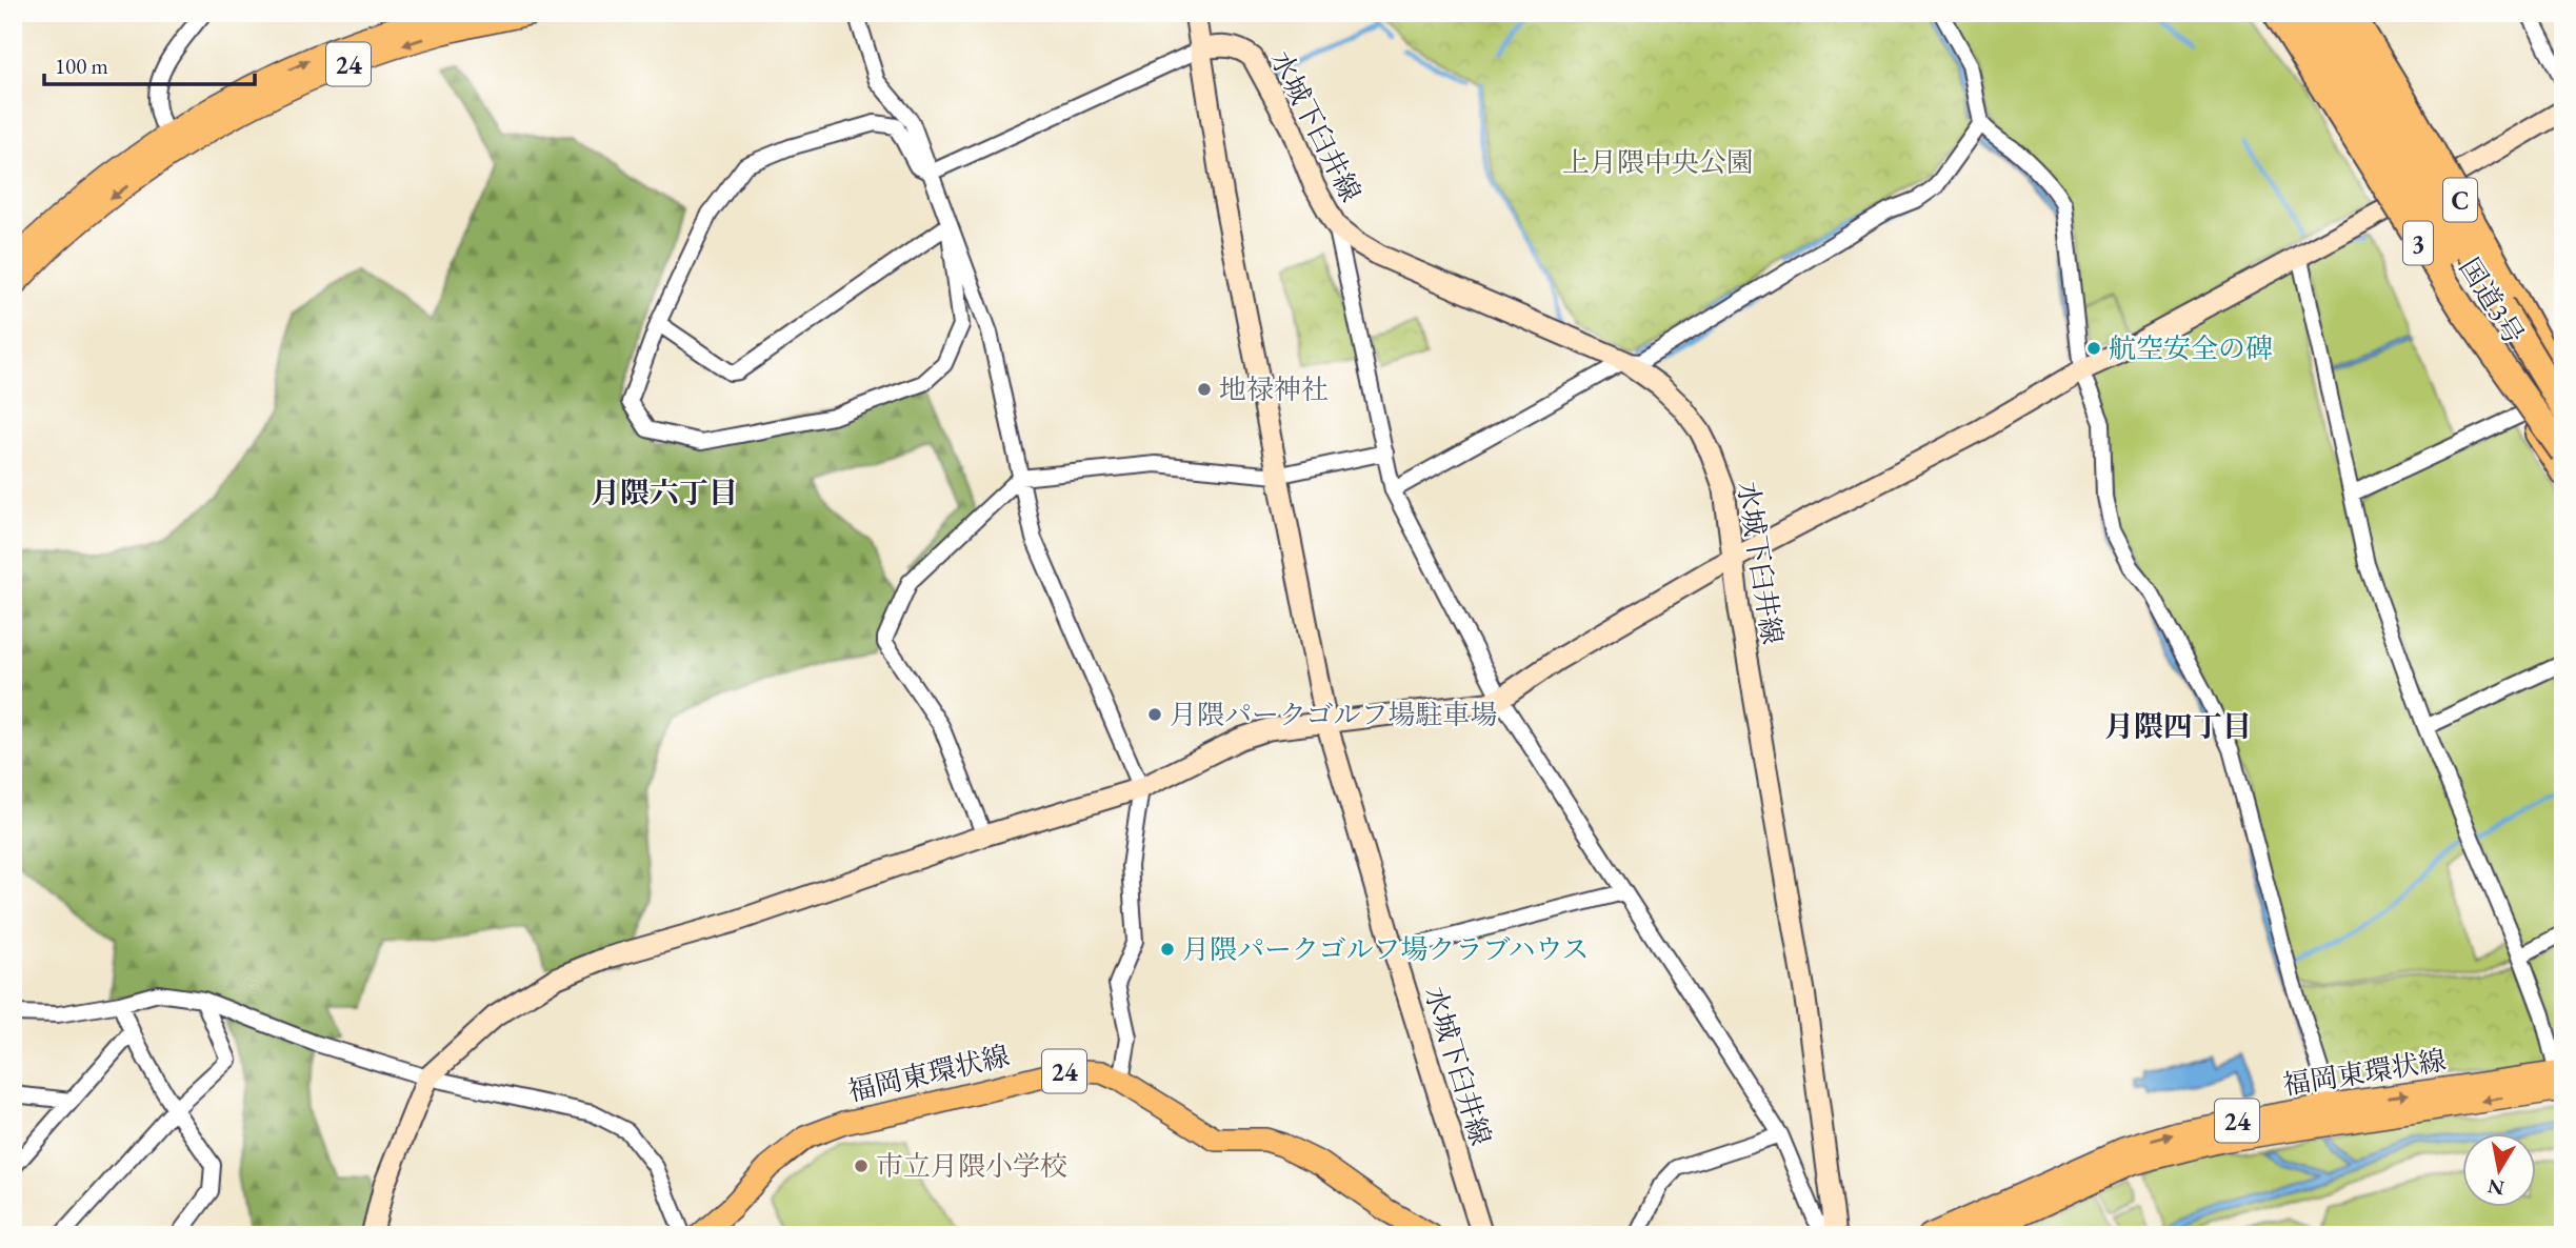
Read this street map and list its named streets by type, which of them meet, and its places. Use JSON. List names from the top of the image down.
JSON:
{
  "streets": {
    "highway": ["C", "3", "国道3号"],
    "main road": ["24", "水城下臼井線", "福岡東環状線"]
  },
  "crossings": [
    ["24", "福岡東環状線"],
    ["C", "国道3号"]
  ],
  "districts": ["月隈六丁目", "月隈四丁目"],
  "parks": ["上月隈中央公園"],
  "places": [
    "航空安全の碑",
    "地禄神社",
    "月隈パークゴルフ場駐車場",
    "月隈パークゴルフ場クラブハウス",
    "市立月隈小学校"
  ],
  "scale_bar": "100 m",
  "north": "bottom"
}
